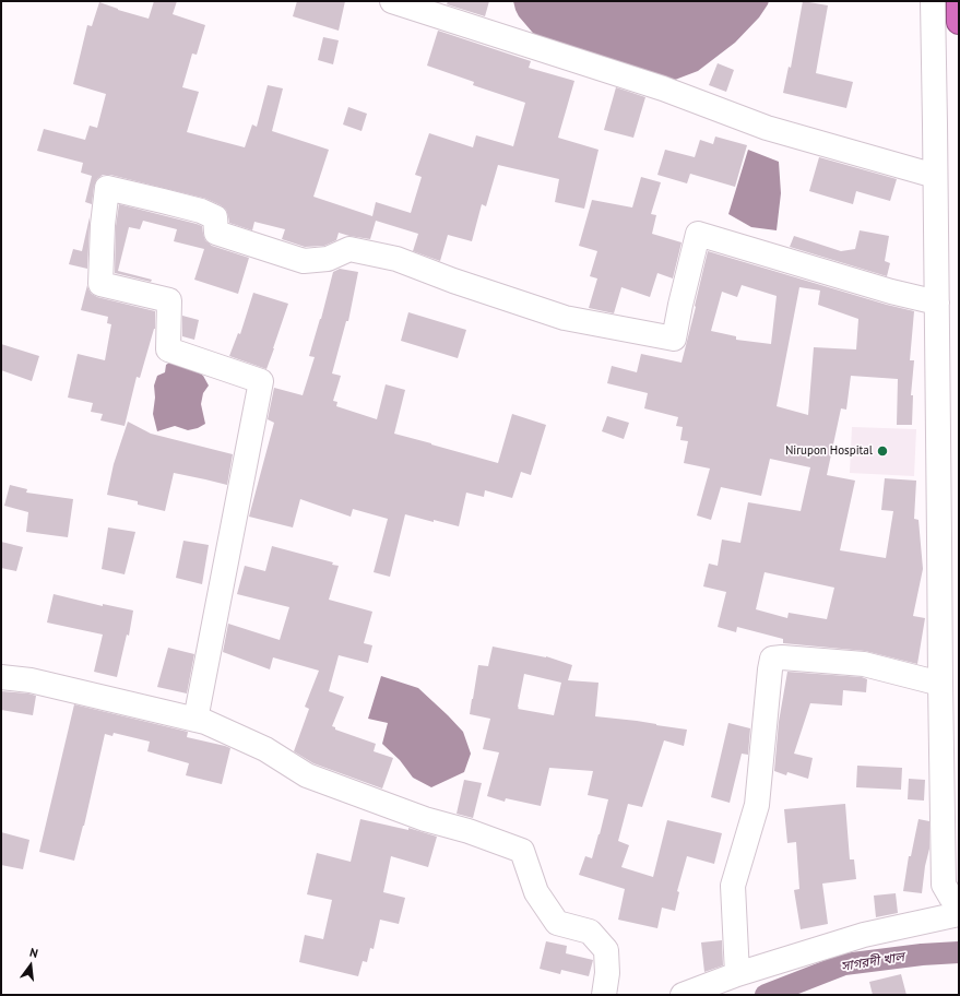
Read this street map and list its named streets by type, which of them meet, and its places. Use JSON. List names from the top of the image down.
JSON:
{
  "water": ["সাগরদী খাল"],
  "places": ["Nirupon Hospital"],
  "north": "top"
}
